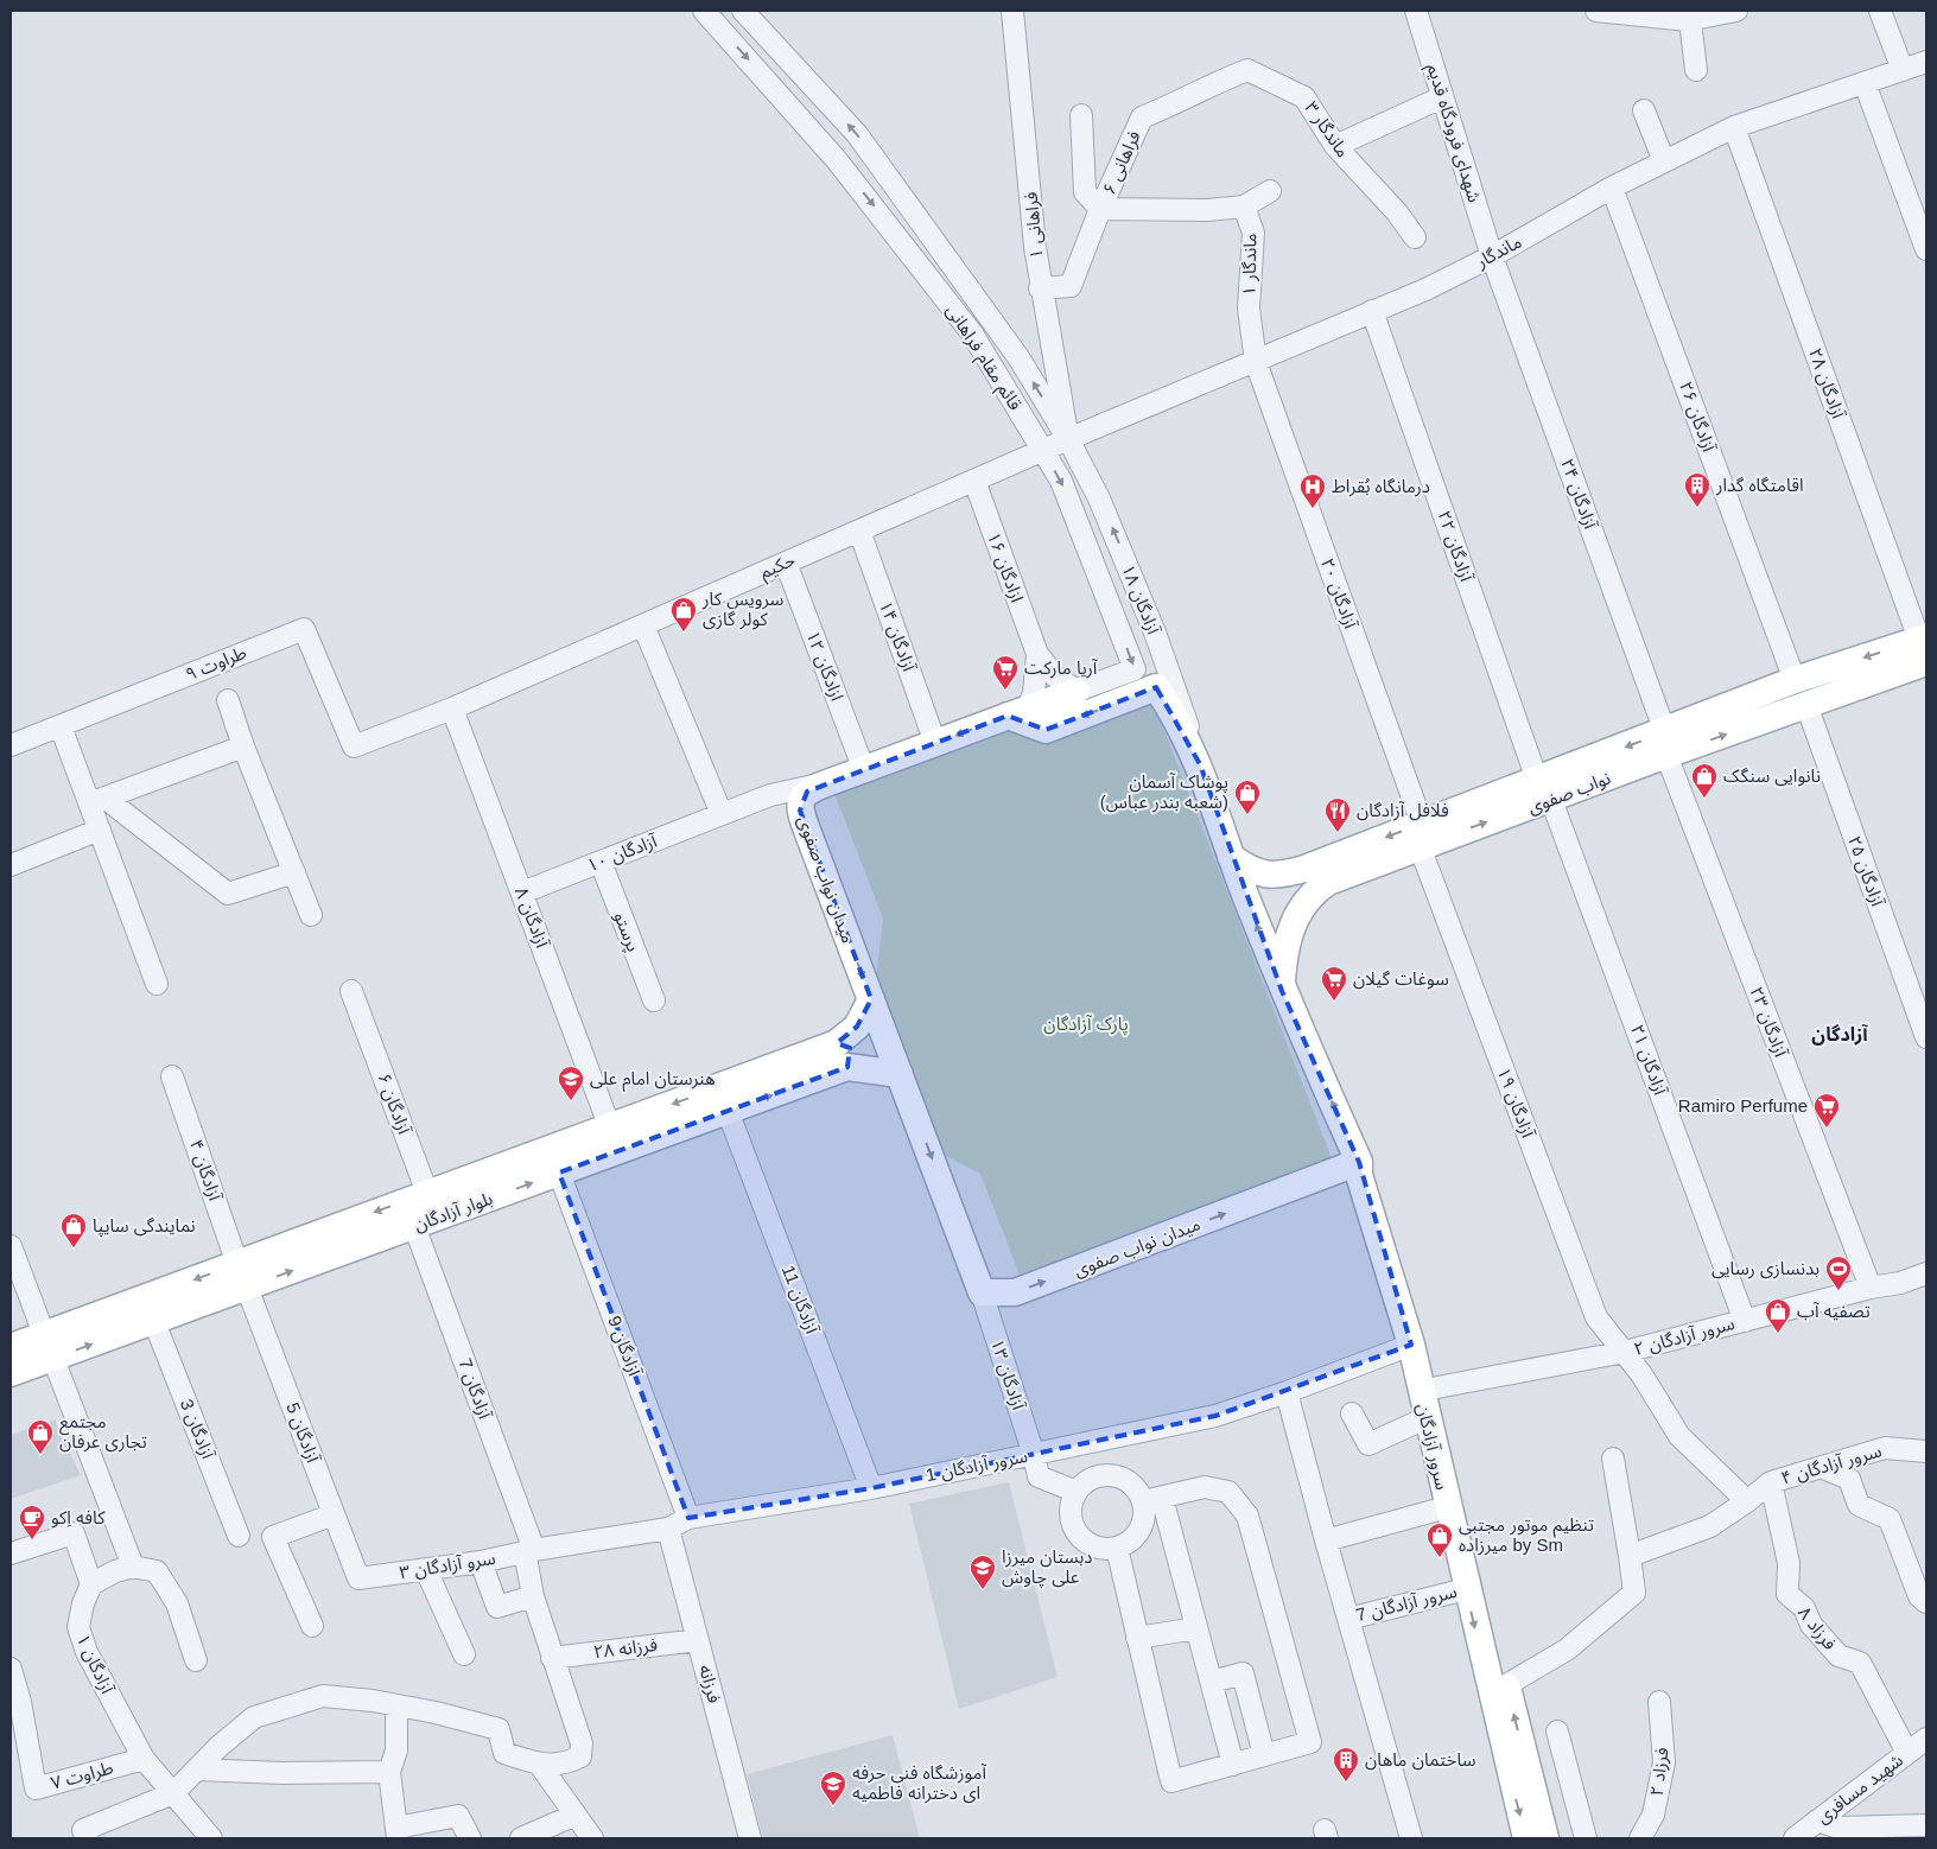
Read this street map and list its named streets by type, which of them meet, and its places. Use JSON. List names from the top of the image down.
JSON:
{
  "streets": {
    "main road": [
      "نواب صفوی",
      "میدان نواب صفوی",
      "بلوار آزادگان",
      "سرور آزادگان"
    ],
    "street": [
      "ماندگار ۳",
      "شهدای فرودگاه قدیم",
      "فراهانی ۶",
      "فراهانی ۱",
      "ماندگار",
      "ماندگار ۱",
      "قائم مقام فراهانی",
      "آزادگان ۲۸",
      "آزادگان ۲۶",
      "آزادگان ۲۴",
      "آزادگان ۲۲",
      "حکیم",
      "ازادگان ۱۶",
      "آزادگان ۲۰",
      "آزادگان ۱۸",
      "آزادگان ۱۴",
      "طراوت ۹",
      "ازادگان ۱۲",
      "آزادگان ۱۰",
      "آزادگان ۲۵",
      "آزادگان ۸",
      "پرستو",
      "آزادگان ۲۳",
      "آزادگان ۲۱",
      "آزادگان ۱۹",
      "آزادگان ۶",
      "آزادگان ۴",
      "آزادگان 11",
      "سرور آزادگان ۲",
      "آزادگان 9",
      "آزادگان ۱۳",
      "آزادگان 7",
      "آزادگان 3",
      "آزادگان 5",
      "سرور آزادگان ۴",
      "سرور آزادگان 1",
      "سرو آزادگان ۳",
      "سرور آزادگان 7",
      "فرزاد ۸",
      "فرزانه ۲۸",
      "آزادگان ۱",
      "فرزانه",
      "فرزاد ۲",
      "طراوت ۷",
      "شهید مسافری"
    ]
  },
  "crossings": [
    ["ماندگار ۳", "فراهانی ۶"],
    ["شهدای فرودگاه قدیم", "ماندگار"],
    ["شهدای فرودگاه قدیم", "آزادگان ۲۴"],
    ["فراهانی ۶", "فراهانی ۱"],
    ["فراهانی ۶", "ماندگار ۱"],
    ["فراهانی ۱", "ماندگار"],
    ["فراهانی ۱", "قائم مقام فراهانی"],
    ["فراهانی ۱", "حکیم"],
    ["فراهانی ۱", "آزادگان ۱۸"],
    ["ماندگار", "ماندگار ۱"],
    ["ماندگار", "قائم مقام فراهانی"],
    ["ماندگار", "آزادگان ۲۸"],
    ["ماندگار", "آزادگان ۲۶"],
    ["ماندگار", "آزادگان ۲۴"],
    ["ماندگار", "آزادگان ۲۲"],
    ["ماندگار", "حکیم"],
    ["ماندگار", "آزادگان ۲۰"],
    ["ماندگار", "آزادگان ۱۸"],
    ["ماندگار ۱", "آزادگان ۲۰"],
    ["قائم مقام فراهانی", "حکیم"],
    ["قائم مقام فراهانی", "ازادگان ۱۶"],
    ["قائم مقام فراهانی", "آزادگان ۱۸"],
    ["قائم مقام فراهانی", "میدان نواب صفوی"],
    ["آزادگان ۲۸", "نواب صفوی"],
    ["آزادگان ۲۶", "نواب صفوی"],
    ["آزادگان ۲۴", "نواب صفوی"],
    ["آزادگان ۲۴", "آزادگان ۲۳"],
    ["آزادگان ۲۲", "نواب صفوی"],
    ["آزادگان ۲۲", "آزادگان ۲۱"],
    ["حکیم", "ازادگان ۱۶"],
    ["حکیم", "آزادگان ۱۸"],
    ["حکیم", "آزادگان ۱۴"],
    ["حکیم", "طراوت ۹"],
    ["حکیم", "ازادگان ۱۲"],
    ["حکیم", "آزادگان ۸"],
    ["ازادگان ۱۶", "میدان نواب صفوی"],
    ["آزادگان ۲۰", "نواب صفوی"],
    ["آزادگان ۲۰", "آزادگان ۱۹"],
    ["آزادگان ۱۴", "میدان نواب صفوی"],
    ["ازادگان ۱۲", "میدان نواب صفوی"],
    ["نواب صفوی", "آزادگان ۲۵"],
    ["نواب صفوی", "آزادگان ۲۳"],
    ["نواب صفوی", "آزادگان ۲۱"],
    ["نواب صفوی", "آزادگان ۱۹"],
    ["آزادگان ۱۰", "میدان نواب صفوی"],
    ["آزادگان ۱۰", "آزادگان ۸"],
    ["آزادگان ۱۰", "پرستو"],
    ["میدان نواب صفوی", "بلوار آزادگان"],
    ["میدان نواب صفوی", "آزادگان ۱۳"],
    ["میدان نواب صفوی", "سرور آزادگان"],
    ["آزادگان ۸", "بلوار آزادگان"],
    ["آزادگان ۲۳", "سرور آزادگان ۲"],
    ["آزادگان ۲۱", "سرور آزادگان ۲"],
    ["آزادگان ۱۹", "سرور آزادگان ۲"],
    ["آزادگان ۱۹", "سرور آزادگان ۴"],
    ["آزادگان ۶", "بلوار آزادگان"],
    ["آزادگان ۶", "آزادگان 7"],
    ["آزادگان ۴", "بلوار آزادگان"],
    ["آزادگان ۴", "آزادگان 5"],
    ["بلوار آزادگان", "آزادگان 11"],
    ["بلوار آزادگان", "آزادگان 9"],
    ["بلوار آزادگان", "آزادگان 7"],
    ["بلوار آزادگان", "آزادگان 3"],
    ["بلوار آزادگان", "آزادگان 5"],
    ["آزادگان 11", "سرور آزادگان 1"],
    ["سرور آزادگان ۲", "سرور آزادگان"],
    ["آزادگان 9", "سرور آزادگان 1"],
    ["آزادگان ۱۳", "سرور آزادگان 1"],
    ["آزادگان 7", "سرور آزادگان 1"],
    ["آزادگان 7", "سرو آزادگان ۳"],
    ["آزادگان 7", "فرزانه ۲۸"],
    ["آزادگان 5", "سرو آزادگان ۳"],
    ["سرور آزادگان", "سرور آزادگان 1"],
    ["سرور آزادگان", "سرور آزادگان 7"],
    ["سرور آزادگان ۴", "فرزاد ۸"],
    ["سرور آزادگان 1", "سرو آزادگان ۳"],
    ["سرور آزادگان 1", "فرزانه"],
    ["فرزاد ۸", "شهید مسافری"],
    ["فرزانه ۲۸", "فرزانه"],
    ["آزادگان ۱", "طراوت ۷"]
  ],
  "one_way": ["آزادگان ۱۸"],
  "districts": ["آزادگان"],
  "parks": ["پارک آزادگان"],
  "places": {
    "building": ["اقامتگاه گدار", "ساختمان ماهان"],
    "hospital": ["درمانگاه بُقراط"],
    "shop": [
      "سرویس کار کولر گازی",
      "نانوایی سنگک",
      "پوشاک آسمان (شعبه بندر عباس)",
      "نمایندگی سایپا",
      "تصفیه آب",
      "مجتمع تجاری عرفان",
      "تنظیم موتور مجتبی میرزاده by Sm"
    ],
    "supermarket": ["آریا مارکت", "سوغات گیلان", "Ramiro Perfume"],
    "restaurant": ["فلافل آزادگان"],
    "school or university": ["هنرستان امام علی", "دبستان میرزا علی چاوش", "آموزشگاه فنی حرفه ای دخترانه فاطمیه"],
    "sports": ["بدنسازی رسایی"],
    "cafe": ["کافه اِکو"]
  }
}
